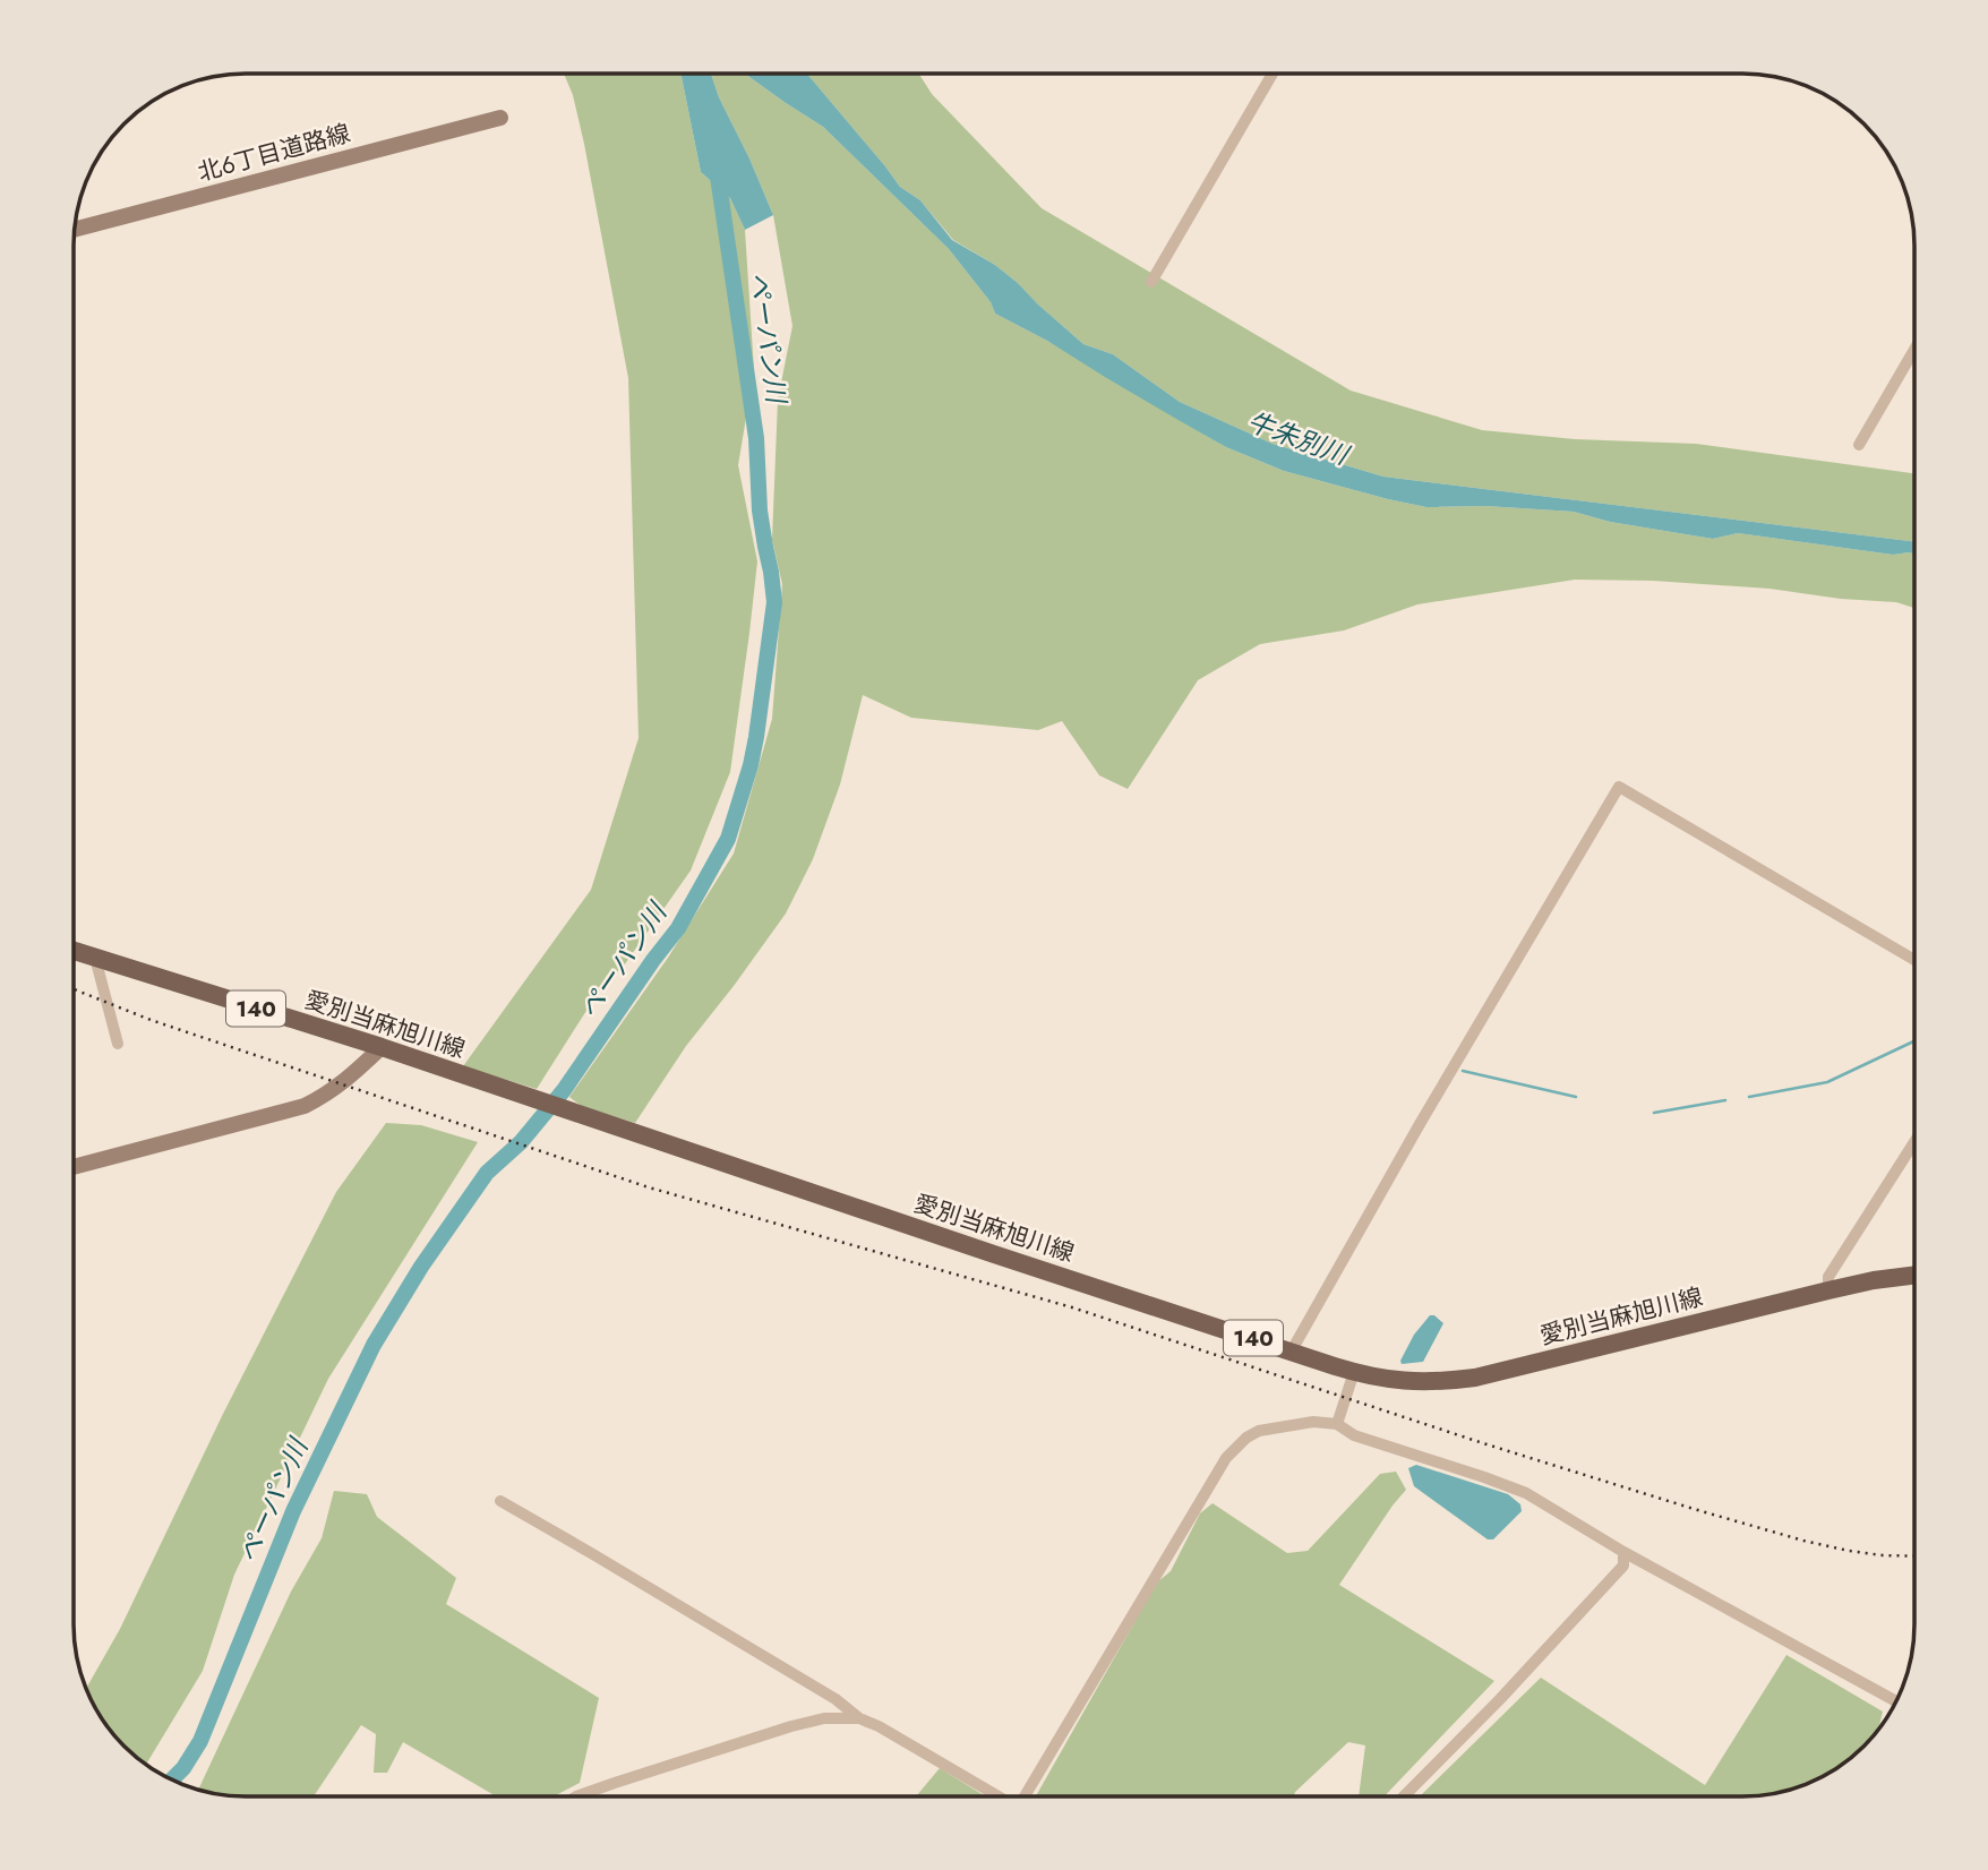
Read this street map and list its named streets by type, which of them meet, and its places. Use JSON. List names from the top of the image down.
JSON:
{
  "streets": {
    "main road": ["140", "愛別当麻旭川線"],
    "street": ["北6丁目道路線"]
  },
  "water": ["ペーパン川", "牛朱別川"]
}
